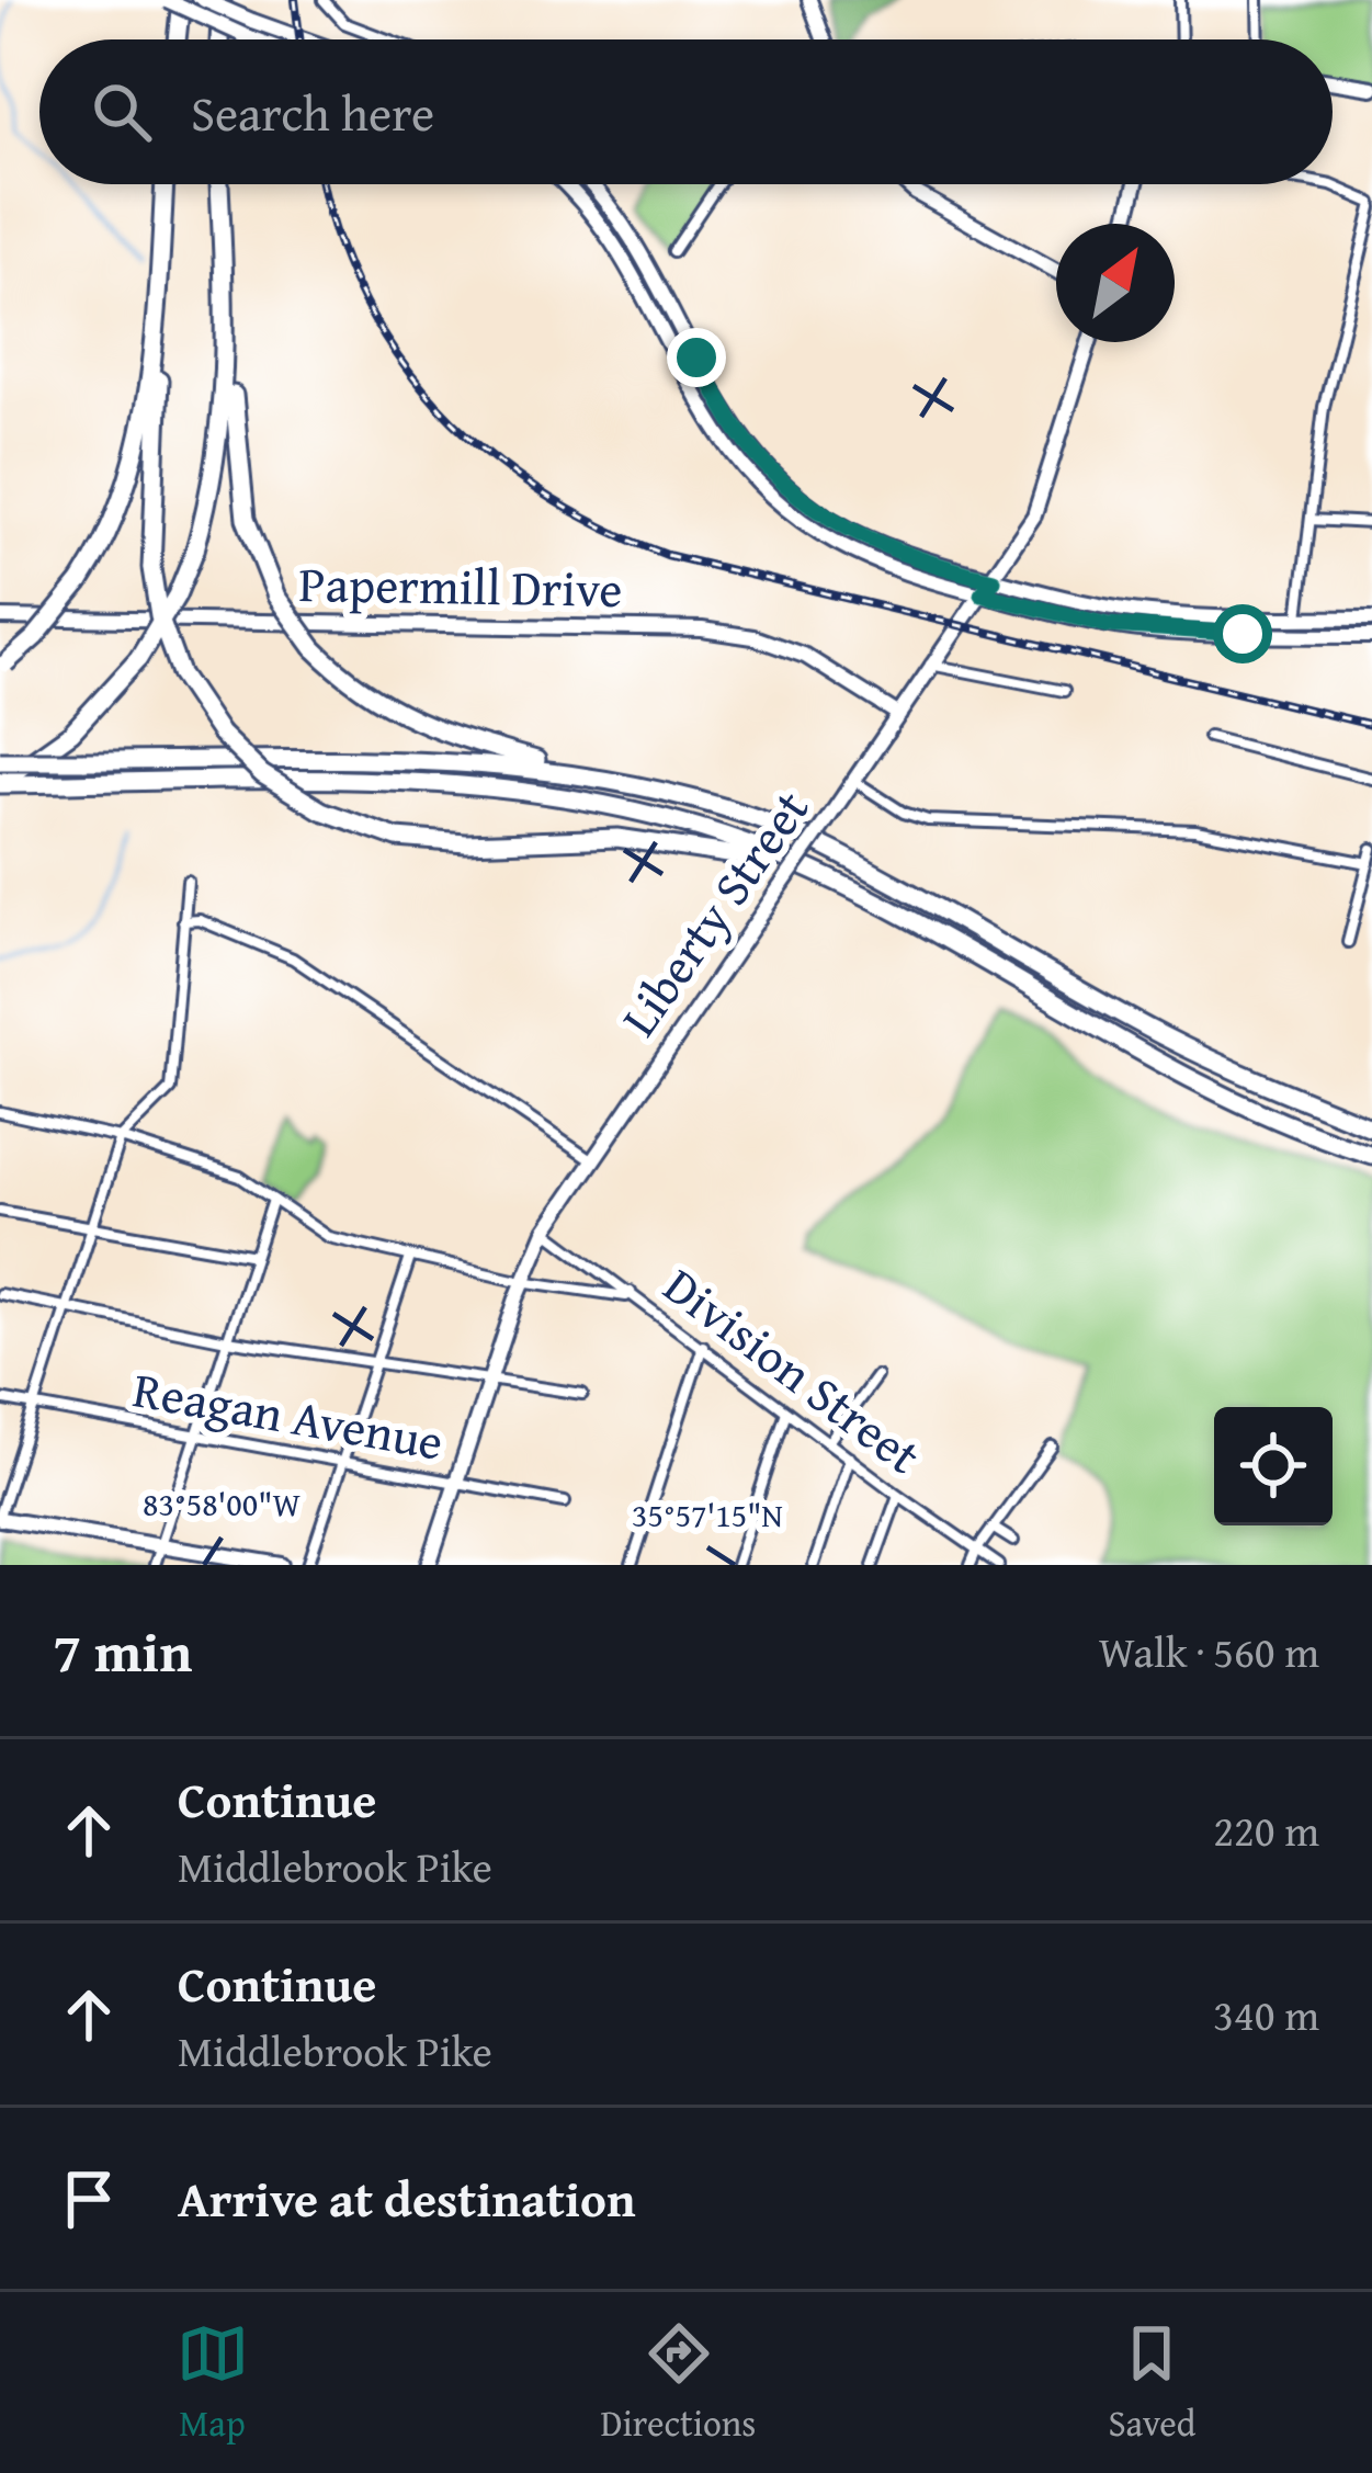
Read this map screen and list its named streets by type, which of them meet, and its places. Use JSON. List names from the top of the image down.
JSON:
{
  "streets": {
    "main road": ["Papermill Drive", "Liberty Street"],
    "street": ["Division Street", "Reagan Avenue"]
  },
  "crossings": [
    ["Papermill Drive", "Liberty Street"],
    ["Liberty Street", "Division Street"],
    ["Liberty Street", "Reagan Avenue"]
  ],
  "north": "top right",
  "page": {
    "search": "Search here",
    "heading": ["7 min", "Walk · 560 m"],
    "list": [
      ["Continue", "Middlebrook Pike", "220 m"],
      ["Continue", "Middlebrook Pike", "340 m"],
      "Arrive at destination"
    ],
    "nav": ["Map", "Directions", "Saved"]
  },
  "coordinates": ["83°58'00\"W", "35°57'15\"N"]
}
